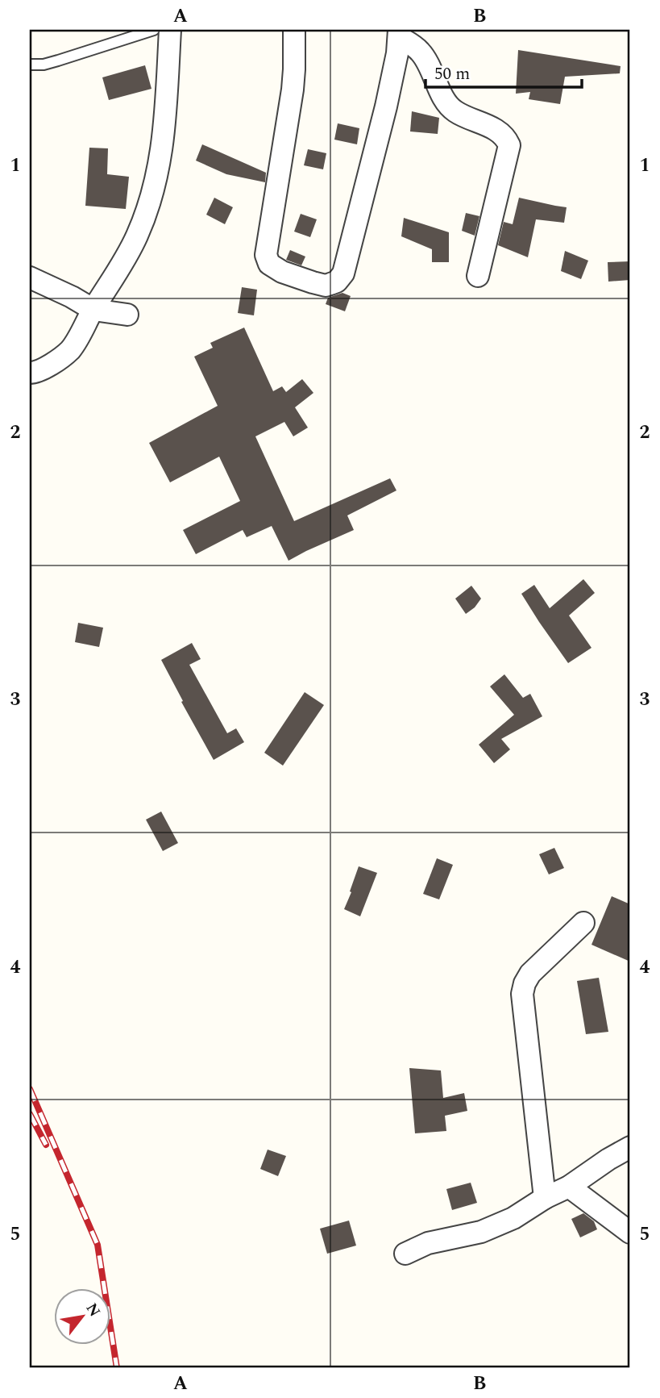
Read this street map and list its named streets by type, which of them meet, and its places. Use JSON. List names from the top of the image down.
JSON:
{
  "scale_bar": "50 m",
  "north": "top right",
  "grid": {
    "columns": ["A", "B"],
    "rows": [
      "1",
      "2",
      "3",
      "4",
      "5"
    ]
  }
}
